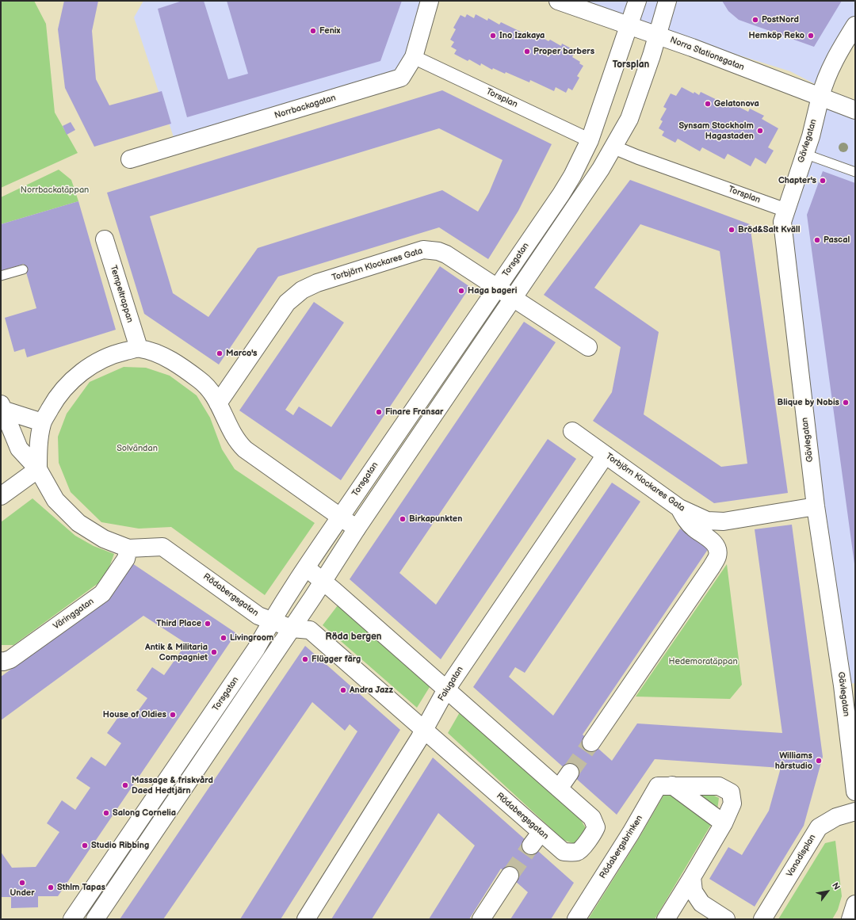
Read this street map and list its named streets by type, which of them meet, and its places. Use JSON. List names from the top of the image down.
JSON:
{
  "streets": {
    "street": [
      "Norra Stationsgatan",
      "Torsplan",
      "Norrbackagatan",
      "Gävlegatan",
      "Torsgatan",
      "Torbjörn Klockares Gata",
      "Tempeltrappan",
      "Rödabergsgatan",
      "Väringgatan",
      "Falugatan",
      "Rödabergsbrinken",
      "Vanadisplan"
    ]
  },
  "crossings": [
    ["Norra Stationsgatan", "Gävlegatan"],
    ["Norra Stationsgatan", "Torsgatan"],
    ["Torsplan", "Norrbackagatan"],
    ["Torsplan", "Gävlegatan"],
    ["Torsplan", "Torsgatan"],
    ["Gävlegatan", "Torbjörn Klockares Gata"],
    ["Torsgatan", "Torbjörn Klockares Gata"],
    ["Torsgatan", "Rödabergsgatan"],
    ["Torbjörn Klockares Gata", "Falugatan"],
    ["Rödabergsgatan", "Väringgatan"],
    ["Rödabergsgatan", "Falugatan"]
  ],
  "districts": ["Torsplan", "Röda bergen"],
  "parks": ["Norrbackatäppan", "Solvändan", "Hedemoratäppan"],
  "places": [
    "PostNord",
    "Fenix",
    "Ino Izakaya",
    "Hemköp Reko",
    "Proper barbers",
    "Gelatonova",
    "Synsam Stockholm Hagastaden",
    "Chapter's",
    "Bröd&Salt Kväll",
    "Pascal",
    "Haga bageri",
    "Marco's",
    "Blique by Nobis",
    "Finare Fransar",
    "Birkapunkten",
    "Third Place",
    "Livingroom",
    "Antik & Militaria Compagniet",
    "Flügger färg",
    "Andra Jazz",
    "House of Oldies",
    "Williams hårstudio",
    "Massage & friskvård Daed Hedtjärn",
    "Salong Cornelia",
    "Studio Ribbing",
    "Under",
    "Sthlm Tapas"
  ],
  "north": "top right"
}
